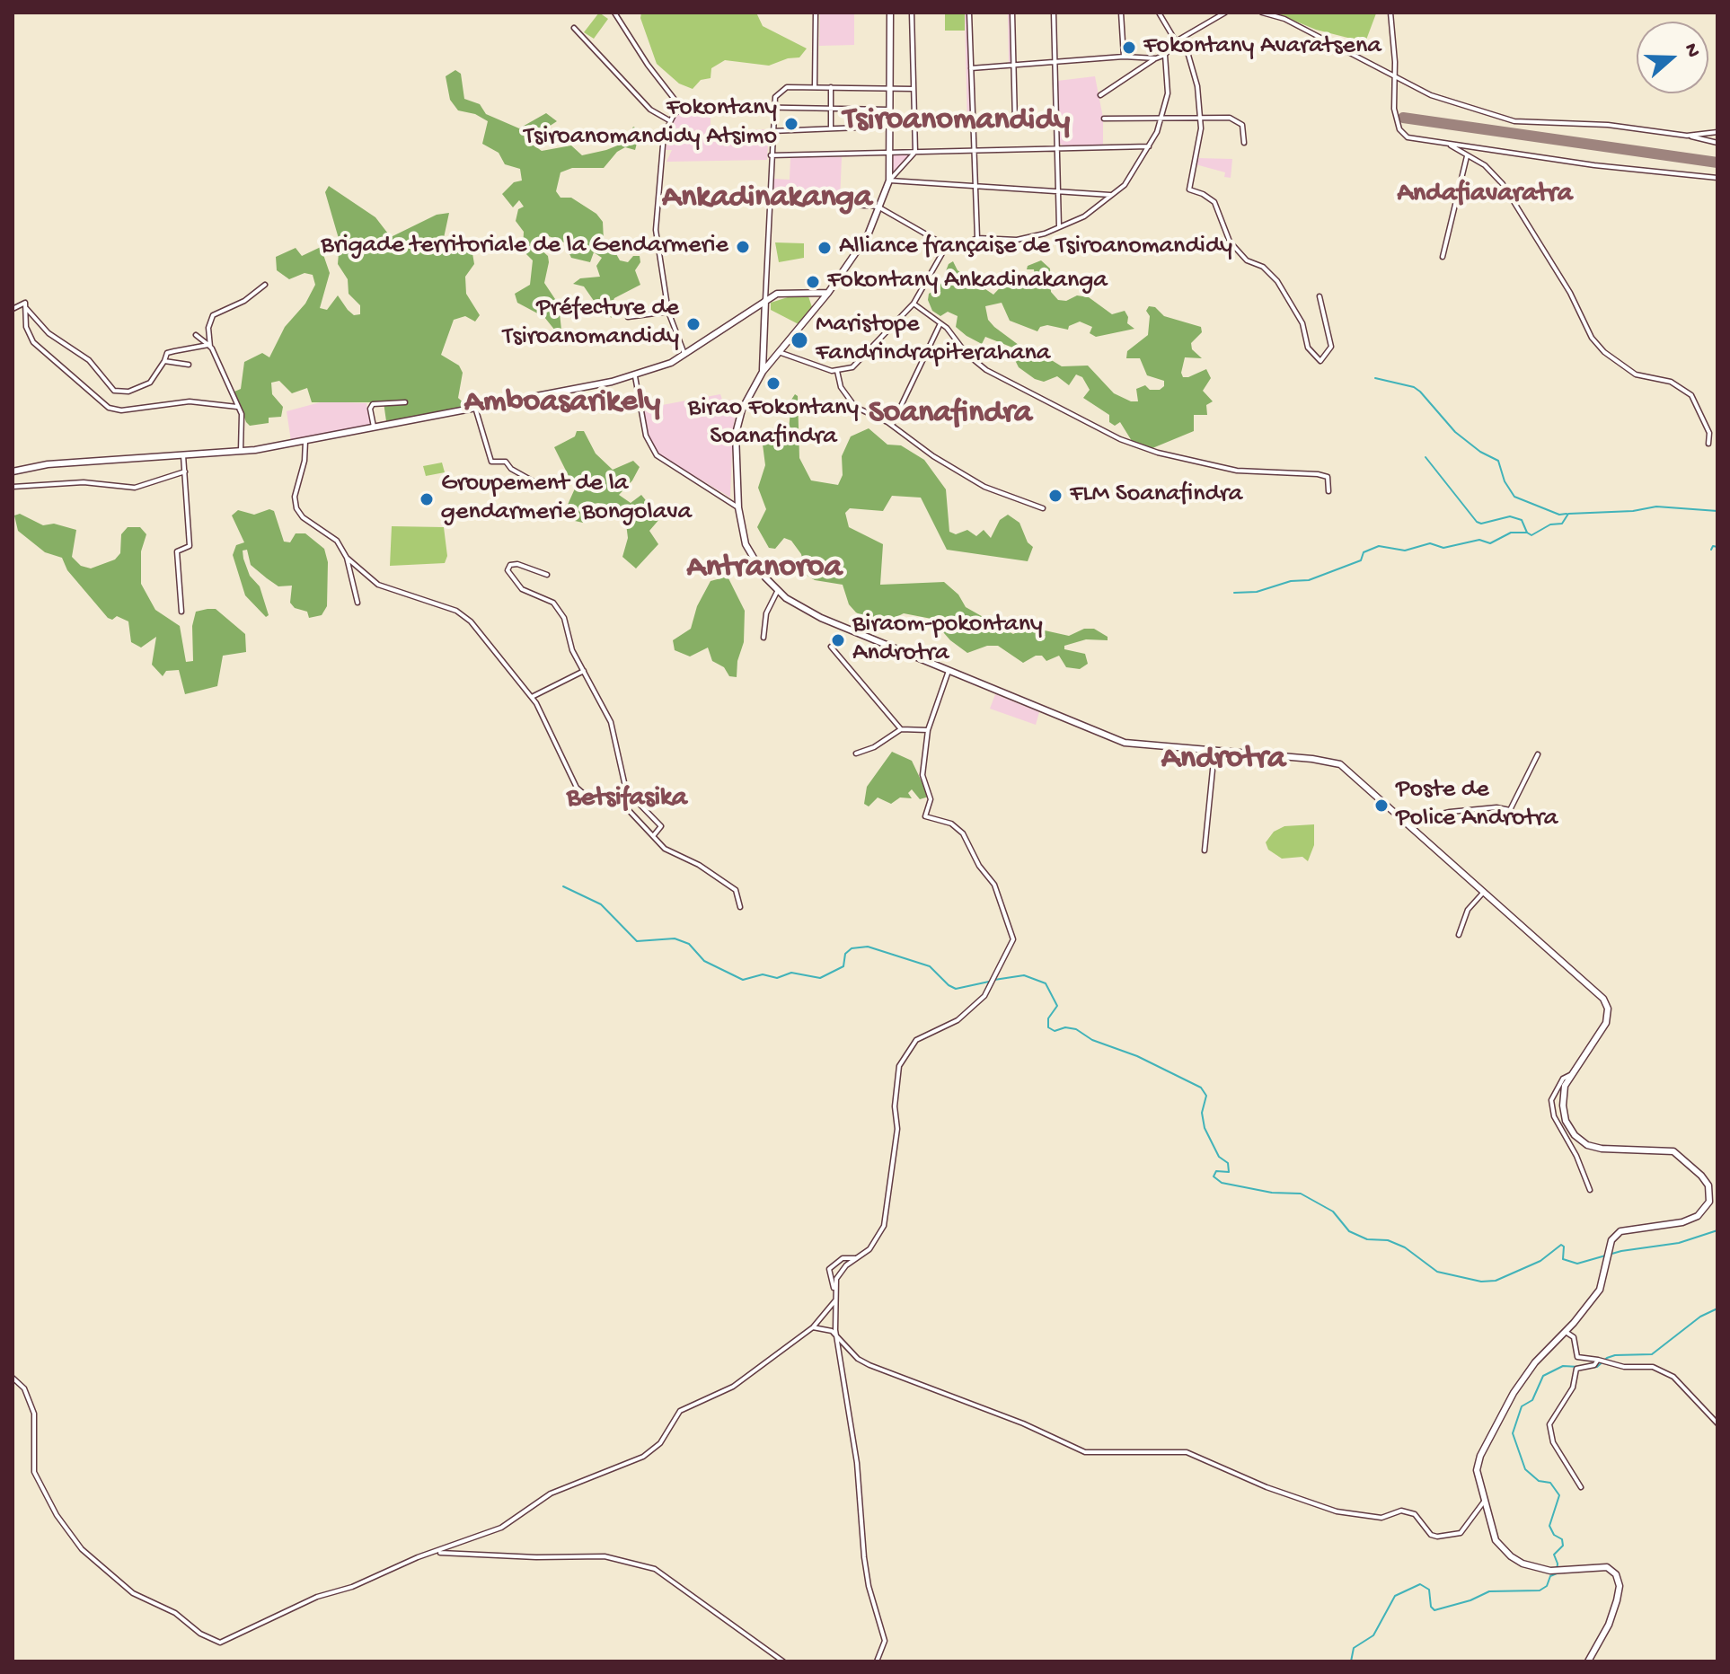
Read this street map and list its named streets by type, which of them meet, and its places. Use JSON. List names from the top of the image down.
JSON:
{
  "districts": [
    "Tsiroanomandidy",
    "Andafiavaratra",
    "Ankadinakanga",
    "Amboasarikely",
    "Soanafindra",
    "Antranoroa",
    "Androtra",
    "Betsifasika"
  ],
  "places": [
    "Fokontany Avaratsena",
    "Fokontany Tsiroanomandidy Atsimo",
    "Brigade territoriale de la Gendarmerie",
    "Alliance française de Tsiroanomandidy",
    "Fokontany Ankadinakanga",
    "Préfecture de Tsiroanomandidy",
    "Maristope Fandrindrapiterahana",
    "Birao Fokontany Soanafindra",
    "FLM Soanafindra",
    "Groupement de la gendarmerie Bongolava",
    "Biraom-pokontany Androtra",
    "Poste de Police Androtra"
  ],
  "north": "right"
}
